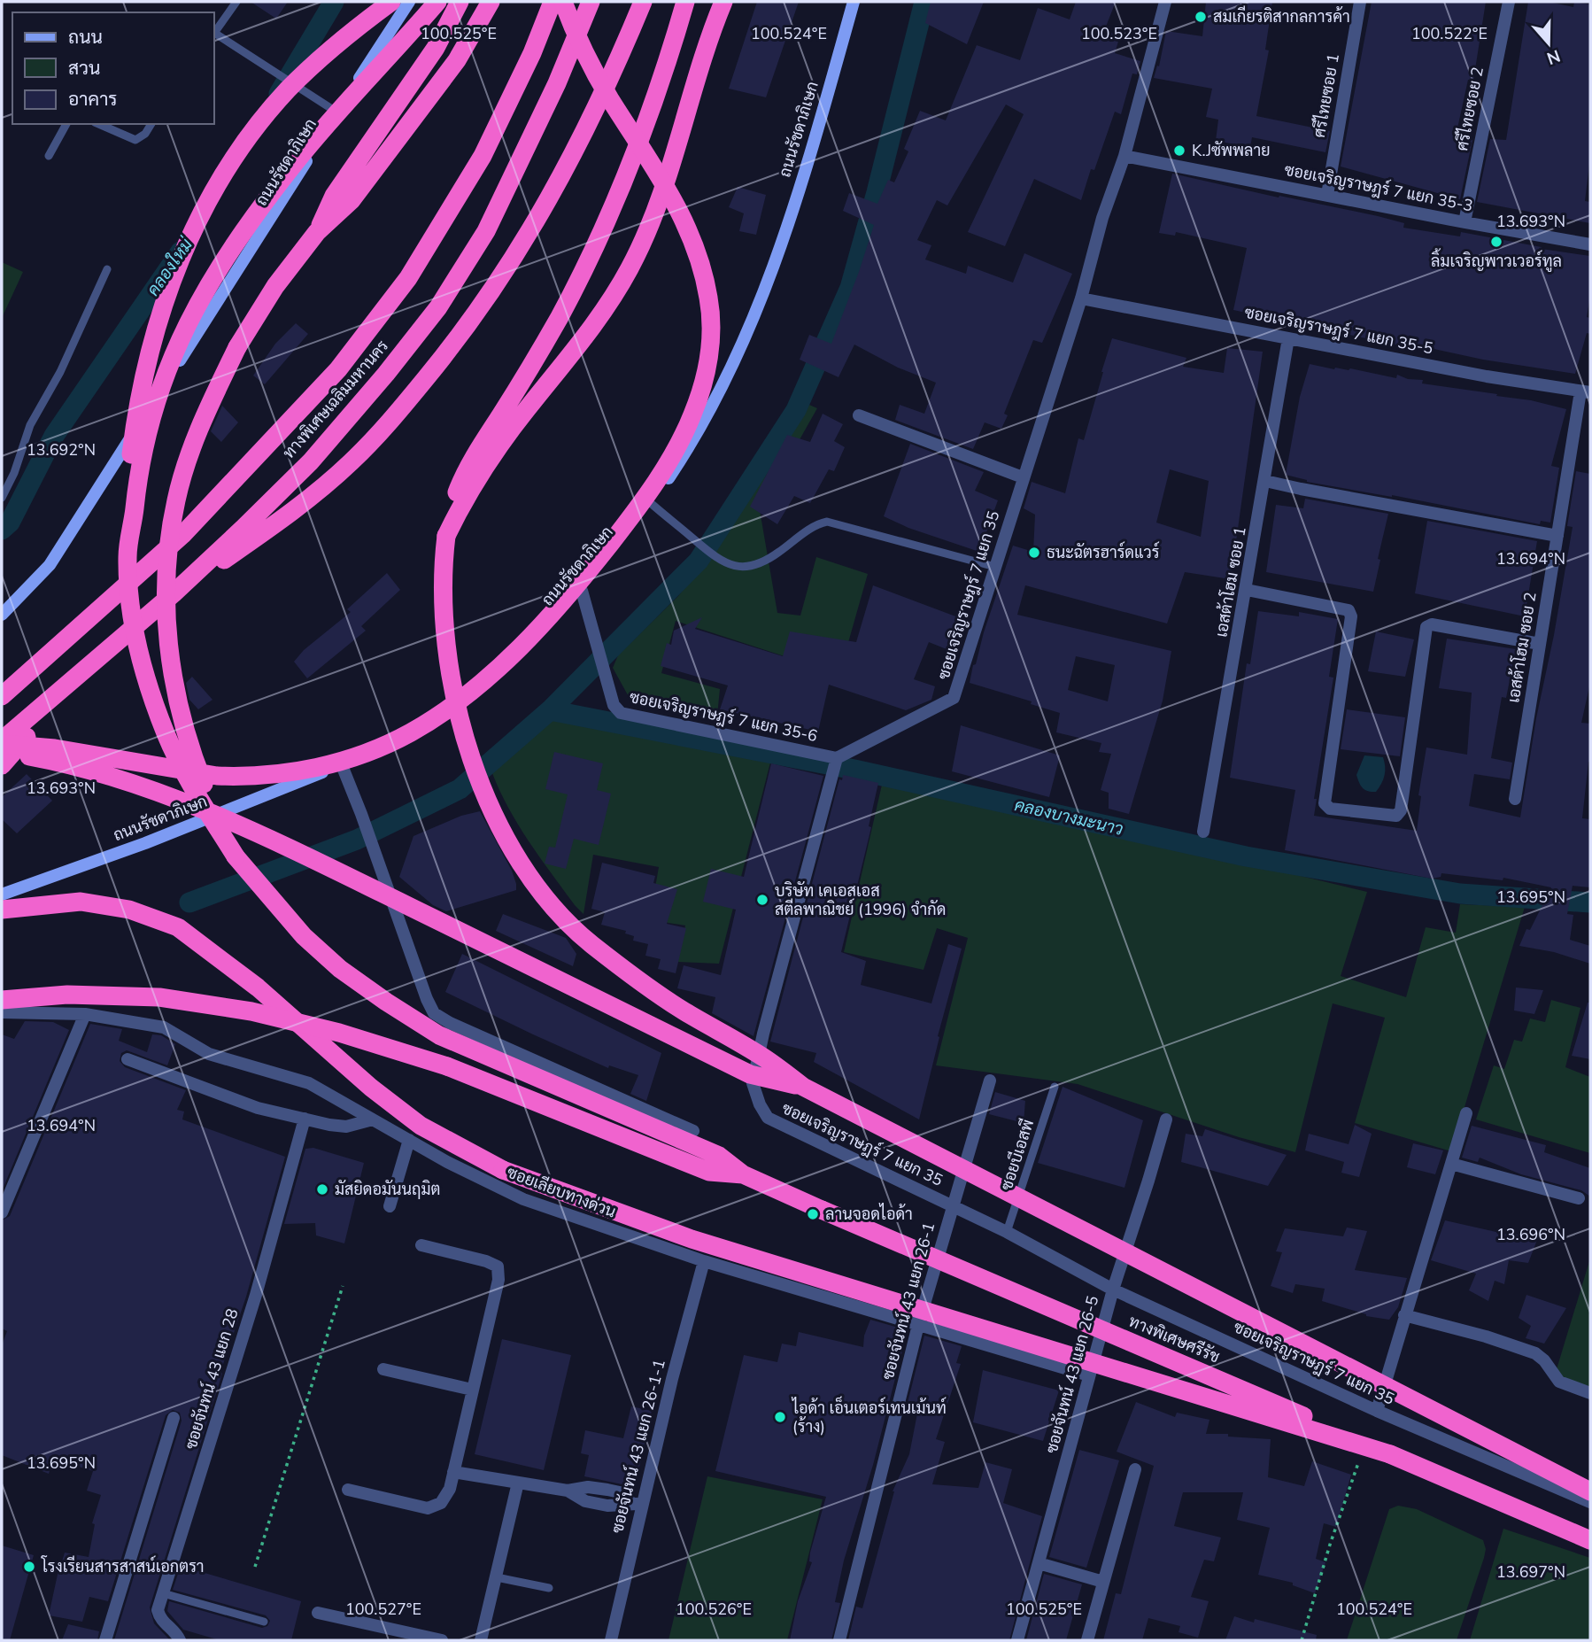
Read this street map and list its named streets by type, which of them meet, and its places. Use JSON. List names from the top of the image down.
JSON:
{
  "streets": {
    "highway": ["ทางพิเศษเฉลิมมหานคร", "ทางพิเศษศรีรัช"],
    "main road": ["ถนนรัชดาภิเษก"],
    "street": [
      "ศรีไทยซอย 1",
      "ศรีไทยซอย 2",
      "ซอยเจริญราษฎร์ 7 แยก 35-3",
      "ซอยเจริญราษฎร์ 7 แยก 35-5",
      "เอสต้าโฮม ซอย 1",
      "ซอยเจริญราษฎร์ 7 แยก 35",
      "เอสต้าโฮม ซอย 2",
      "ซอยเจริญราษฎร์ 7 แยก 35-6",
      "ซอยเลียบทางด่วน",
      "ซอยจันทน์ 43 แยก 26-1",
      "ซอยจันทน์ 43 แยก 26-5",
      "ซอยจันทน์ 43 แยก 28",
      "ซอยจันทน์ 43 แยก 26-1-1"
    ],
    "lane": ["ซอยบีเอสพี"]
  },
  "crossings": [
    ["ศรีไทยซอย 1", "ซอยเจริญราษฎร์ 7 แยก 35-3"],
    ["ศรีไทยซอย 2", "ซอยเจริญราษฎร์ 7 แยก 35-3"],
    ["ถนนรัชดาภิเษก", "ซอยเจริญราษฎร์ 7 แยก 35-6"],
    ["ซอยเจริญราษฎร์ 7 แยก 35-3", "ซอยเจริญราษฎร์ 7 แยก 35"],
    ["ซอยเจริญราษฎร์ 7 แยก 35-5", "เอสต้าโฮม ซอย 1"],
    ["ซอยเจริญราษฎร์ 7 แยก 35-5", "ซอยเจริญราษฎร์ 7 แยก 35"],
    ["ซอยเจริญราษฎร์ 7 แยก 35-5", "เอสต้าโฮม ซอย 2"],
    ["ซอยเจริญราษฎร์ 7 แยก 35", "ซอยเจริญราษฎร์ 7 แยก 35-6"],
    ["ซอยเจริญราษฎร์ 7 แยก 35", "ซอยบีเอสพี"],
    ["ซอยเจริญราษฎร์ 7 แยก 35", "ซอยจันทน์ 43 แยก 26-1"],
    ["ซอยเจริญราษฎร์ 7 แยก 35", "ซอยจันทน์ 43 แยก 26-5"],
    ["ซอยเลียบทางด่วน", "ซอยจันทน์ 43 แยก 26-1"],
    ["ซอยเลียบทางด่วน", "ซอยจันทน์ 43 แยก 26-5"],
    ["ซอยเลียบทางด่วน", "ซอยจันทน์ 43 แยก 26-1-1"]
  ],
  "water": ["คลองใหม่", "คลองบางมะนาว"],
  "places": [
    "สมเกียรติสากลการค้า",
    "K.Jซัพพลาย",
    "ลิ้มเจริญพาวเวอร์ทูล",
    "ธนะฉัตรฮาร์ดแวร์",
    "บริษัท เคเอสเอส สตีลพาณิชย์ (1996) จำกัด",
    "มัสยิดอมันนฤมิต",
    "ลานจอดไอด้า",
    "ไอด้า เอ็นเตอร์เทนเม้นท์ (ร้าง)",
    "โรงเรียนสารสาสน์เอกตรา"
  ],
  "legend": ["ถนน", "สวน", "อาคาร"],
  "north": "bottom",
  "coordinates": [
    "100.525°E",
    "100.524°E",
    "100.523°E",
    "100.522°E",
    "13.693°N",
    "13.692°N",
    "13.694°N",
    "13.695°N",
    "13.696°N",
    "13.697°N",
    "100.527°E",
    "100.526°E"
  ]
}
